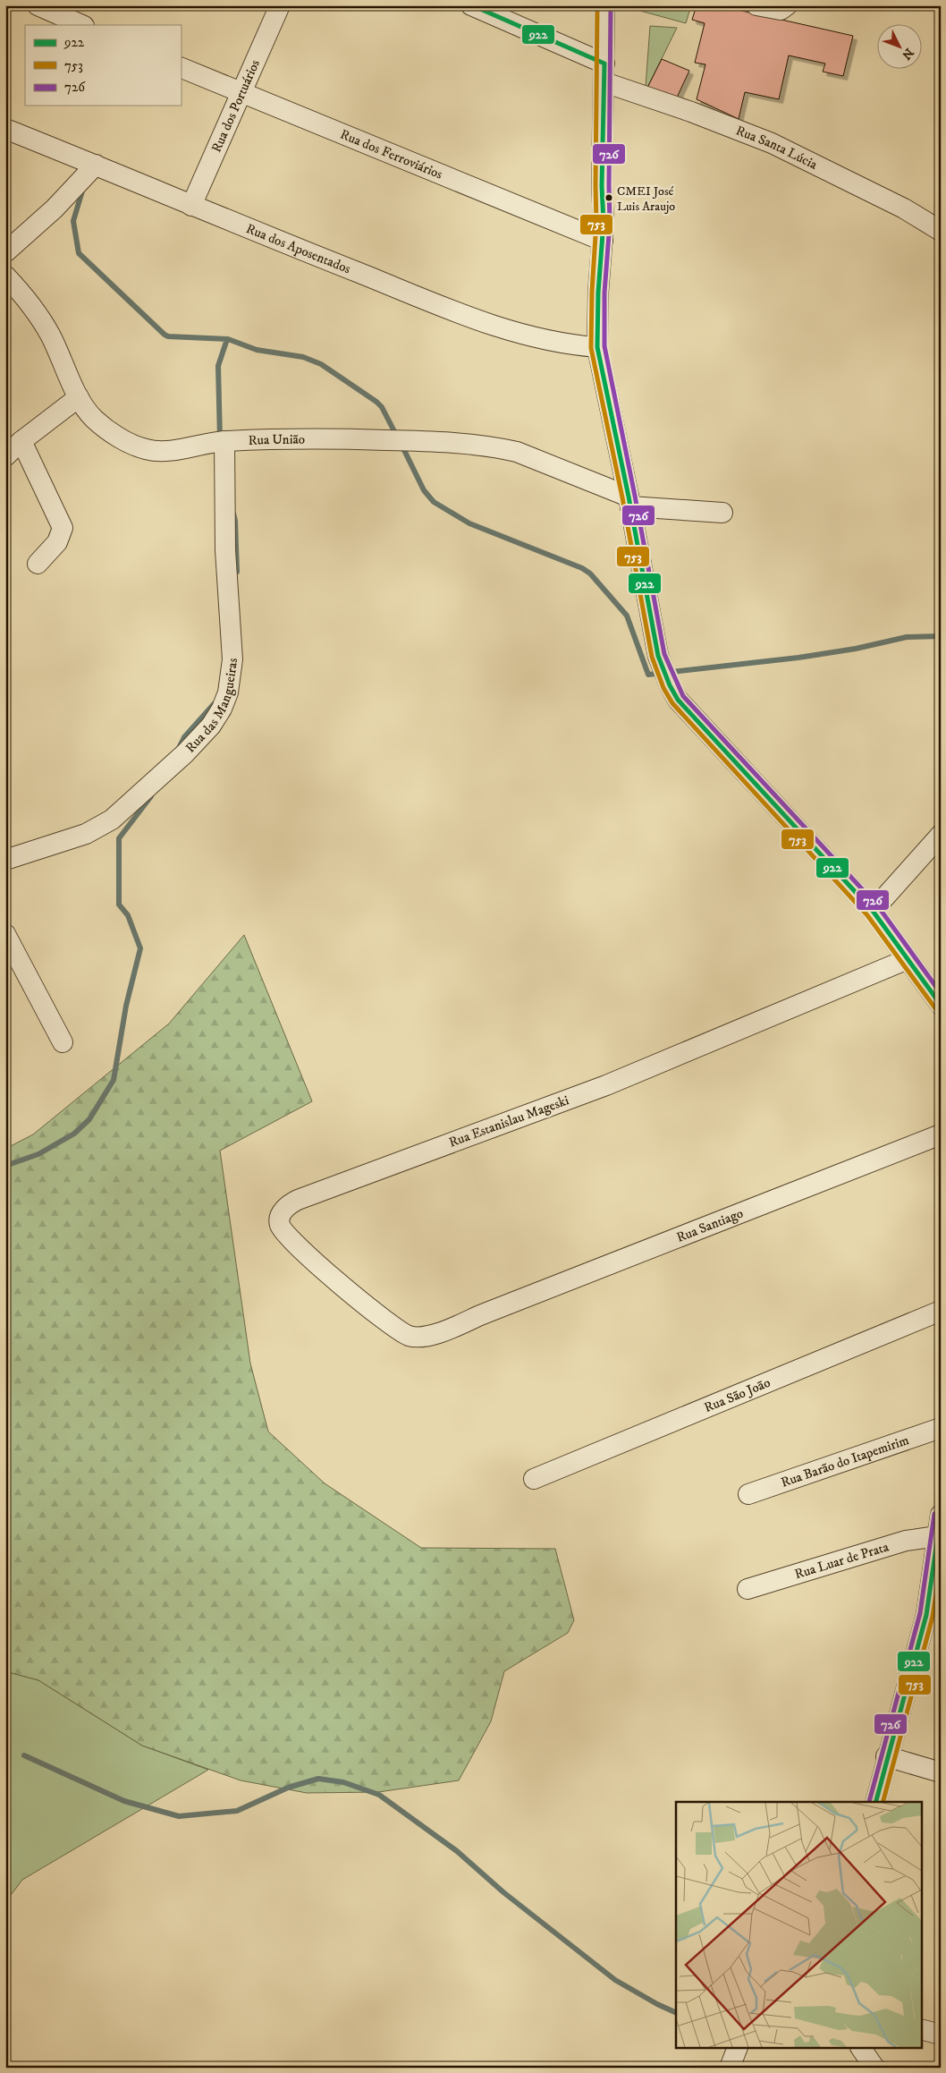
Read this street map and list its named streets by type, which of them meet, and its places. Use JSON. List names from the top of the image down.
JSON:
{
  "streets": {
    "street": [
      "Rua dos Portuários",
      "Rua Santa Lúcia",
      "Rua dos Ferroviários",
      "Rua dos Aposentados",
      "Rua União",
      "Rua das Mangueiras",
      "Rua Estanislau Mageski",
      "Rua Santiago",
      "Rua São João",
      "Rua Barão do Itapemirim",
      "Rua Luar de Prata"
    ]
  },
  "crossings": [
    ["Rua dos Portuários", "Rua dos Ferroviários"],
    ["Rua dos Portuários", "Rua dos Aposentados"],
    ["Rua União", "Rua das Mangueiras"],
    ["Rua Estanislau Mageski", "Rua Santiago"]
  ],
  "places": ["CMEI José Luis Araujo"],
  "lines": ["transit line 922", "transit line 753", "transit line 726"],
  "legend": ["922", "753", "726"],
  "north": "bottom right"
}
